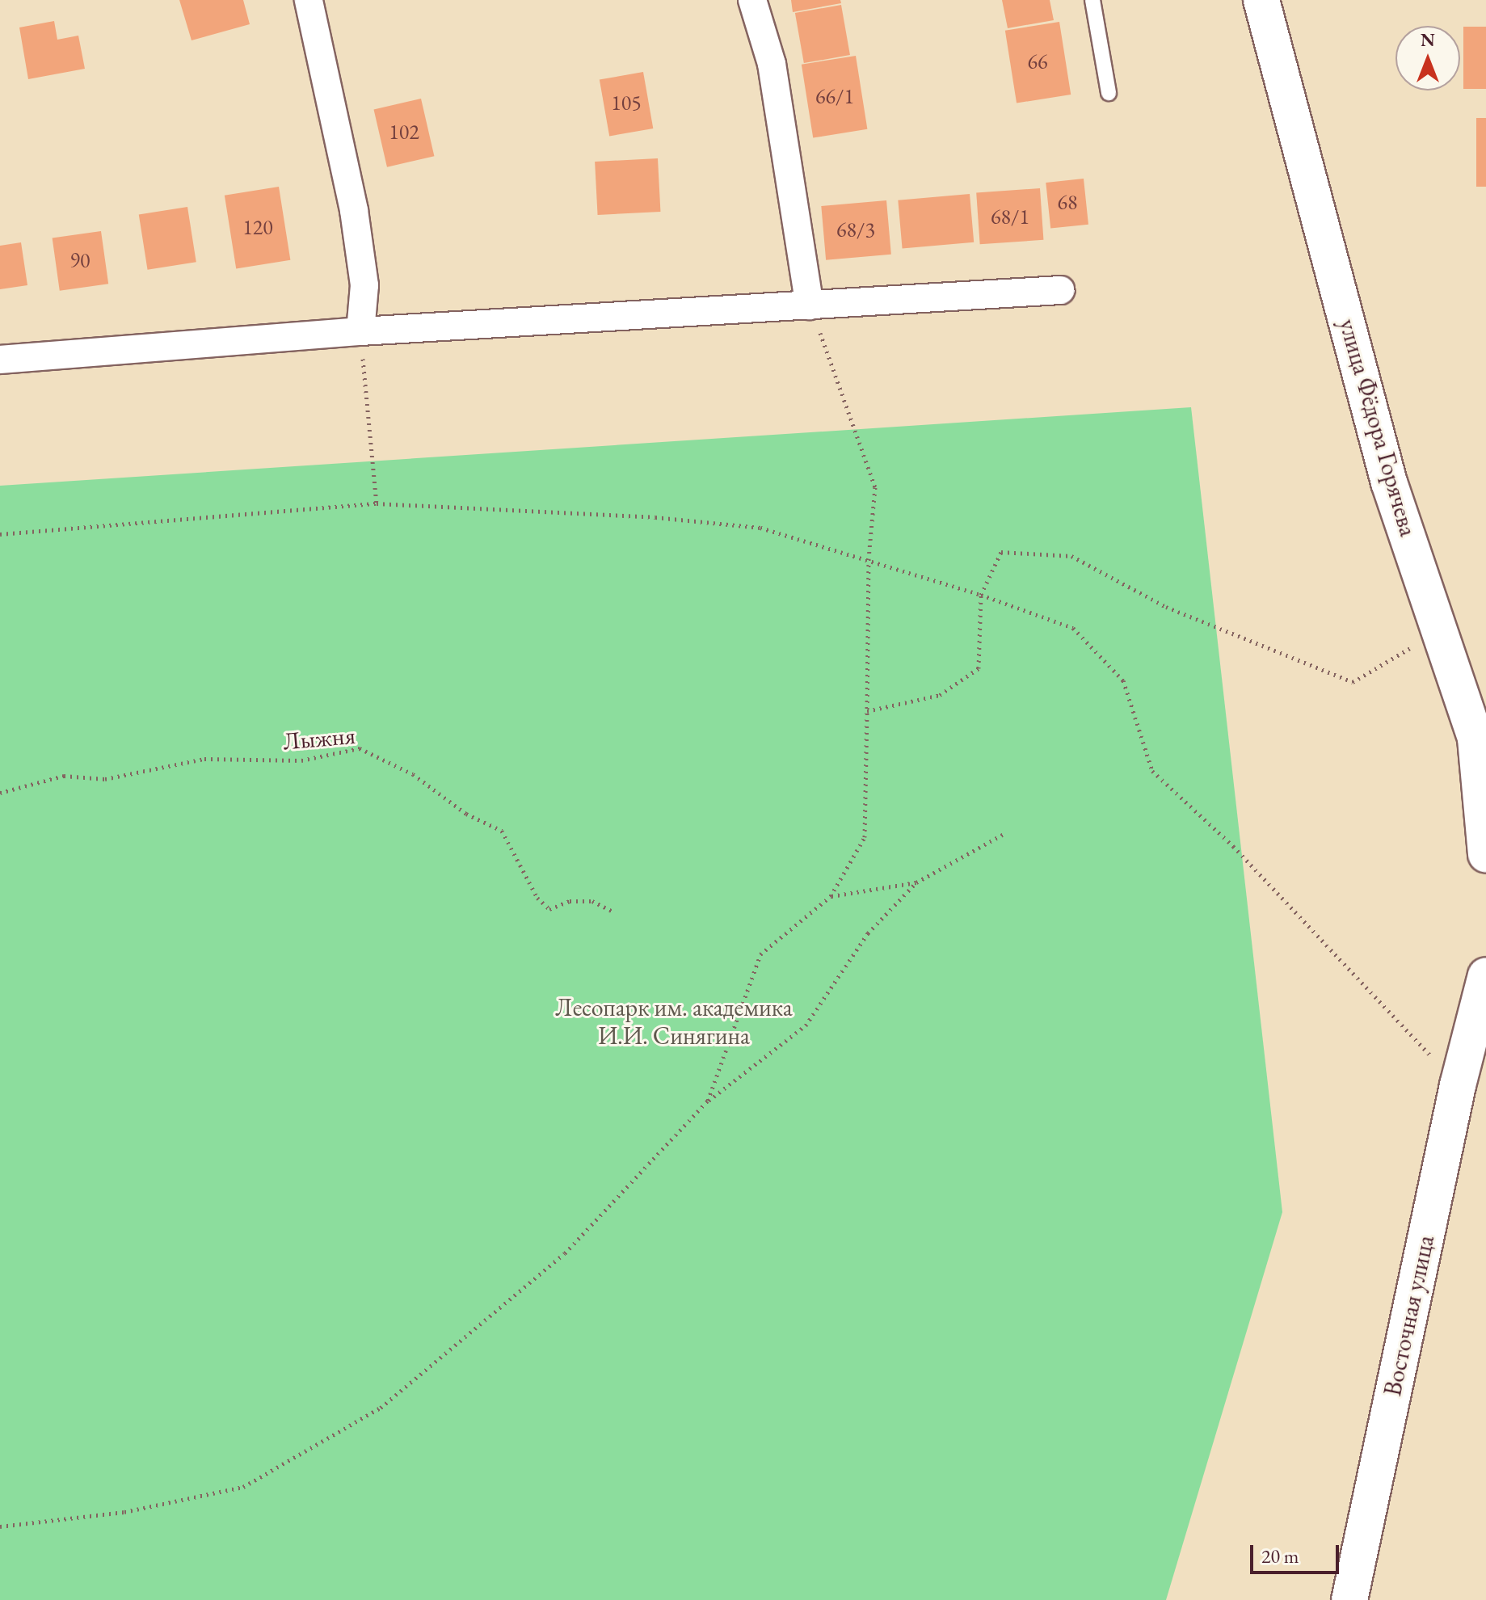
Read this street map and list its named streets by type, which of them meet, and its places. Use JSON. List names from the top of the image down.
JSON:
{
  "streets": {
    "main road": ["улица Фёдора Горячева", "Восточная улица"],
    "path": ["Лыжня"]
  },
  "parks": ["Лесопарк им. академика И.И. Синягина"],
  "house_numbers": [
    "66",
    "66/1",
    "105",
    "102",
    "68",
    "68/1",
    "120",
    "68/3",
    "90"
  ],
  "scale_bar": "20 m",
  "north": "top"
}
